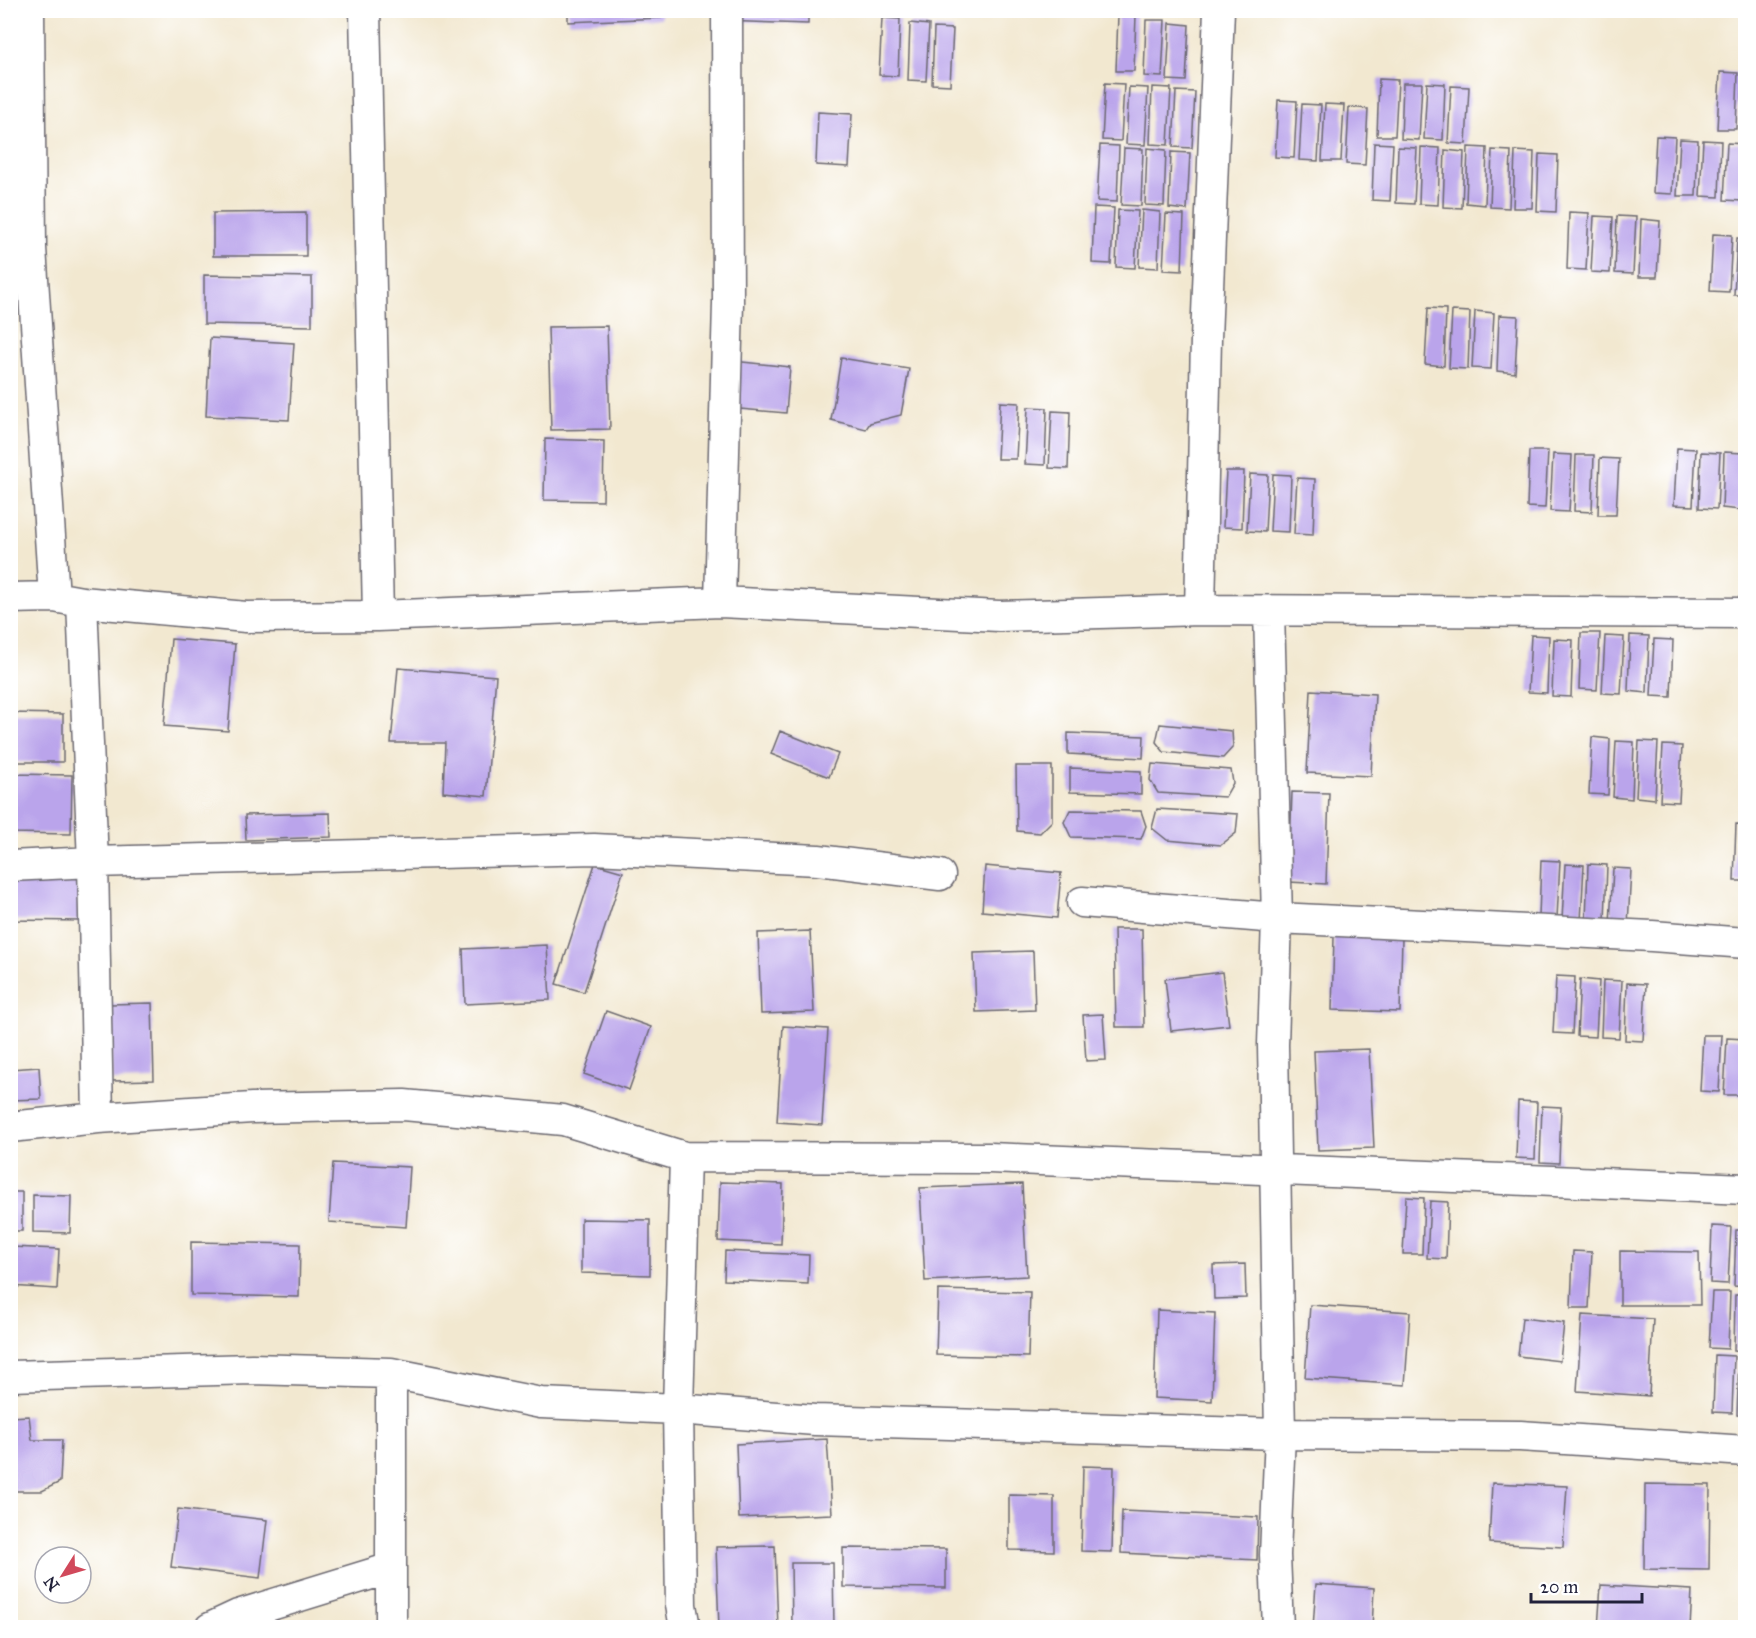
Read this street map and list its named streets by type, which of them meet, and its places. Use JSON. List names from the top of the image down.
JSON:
{
  "scale_bar": "20 m",
  "north": "bottom left"
}
